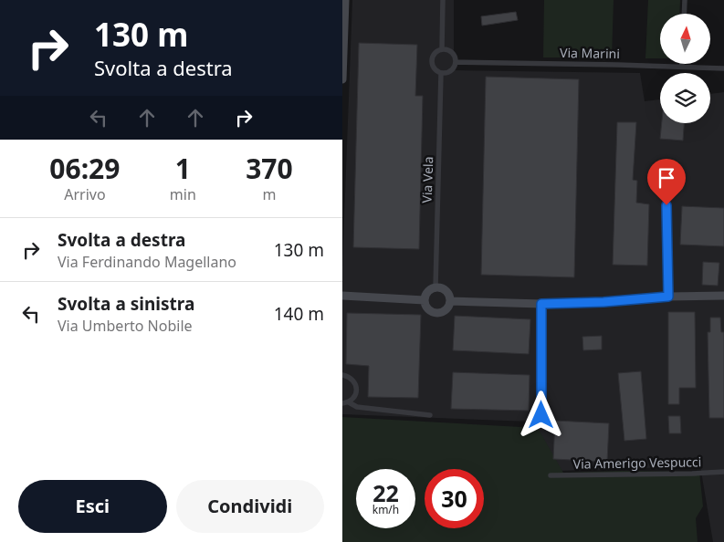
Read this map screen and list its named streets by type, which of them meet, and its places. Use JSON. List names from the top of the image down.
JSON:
{
  "streets": {
    "street": ["Via Marini", "Via Vela", "Via Amerigo Vespucci"]
  },
  "crossings": [
    ["Via Marini", "Via Vela"]
  ],
  "north": "top",
  "page": {
    "turn": ["130 m", "Svolta a destra"],
    "eta": [
      "06:29",
      "Arrivo",
      "1",
      "min",
      "370",
      "m"
    ],
    "list": [
      {
        "name": "Svolta a destra",
        "note": "Via Ferdinando Magellano",
        "value": "130 m"
      },
      {
        "name": "Svolta a sinistra",
        "note": "Via Umberto Nobile",
        "value": "140 m"
      }
    ],
    "speed": "22 km/h",
    "limit": "30",
    "buttons": ["Esci", "Condividi"]
  }
}
